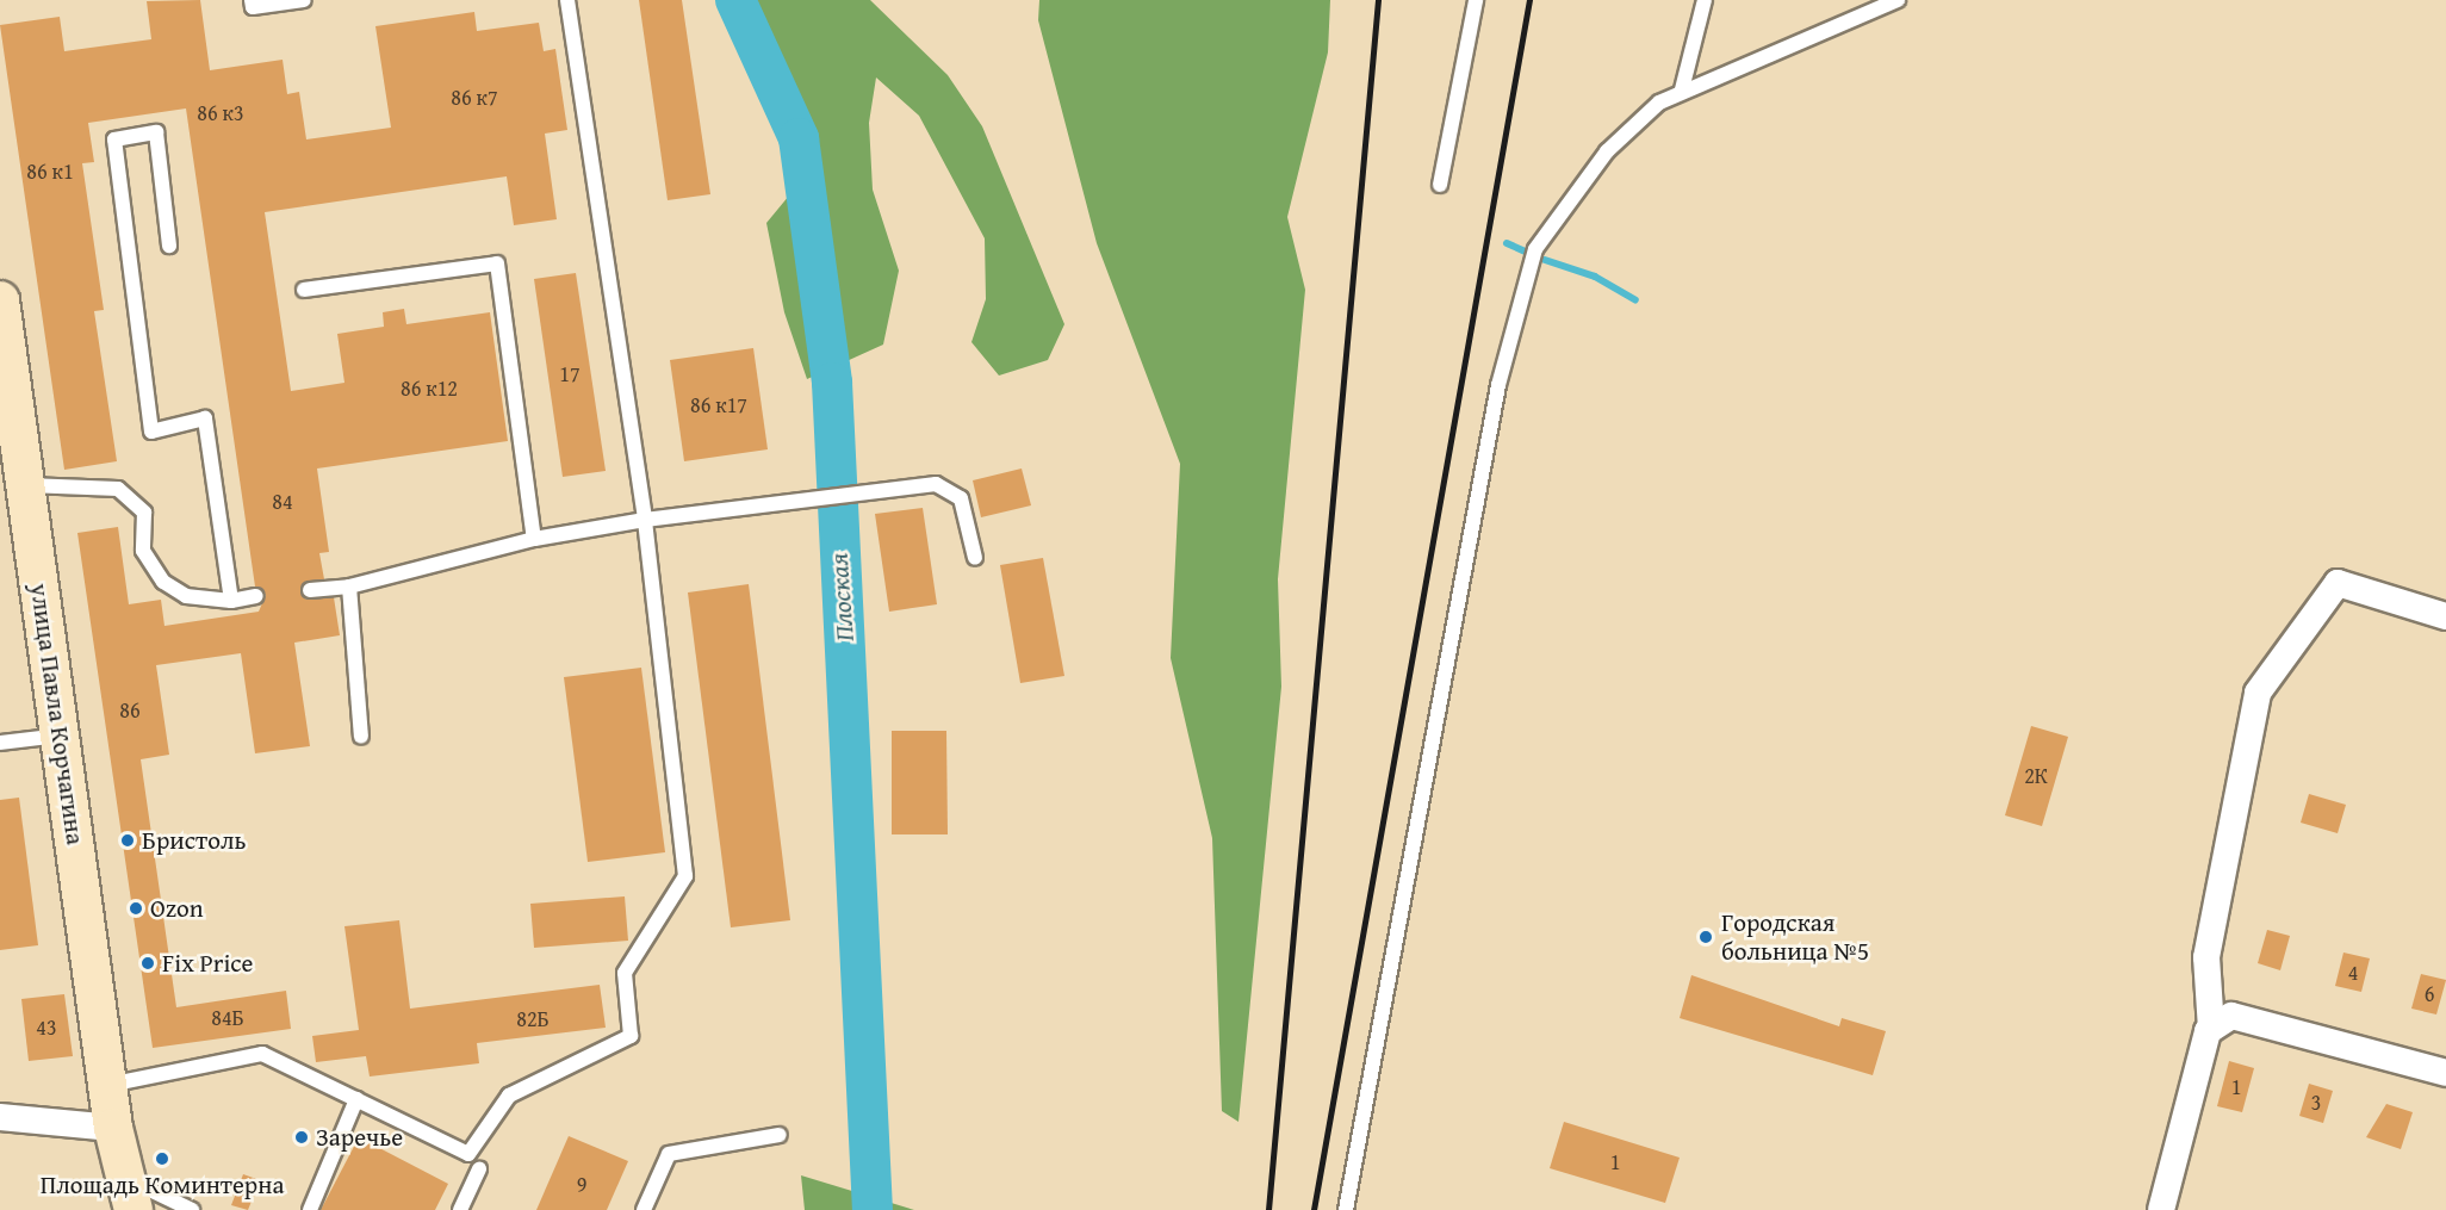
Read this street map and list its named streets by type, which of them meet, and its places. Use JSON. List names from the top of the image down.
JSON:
{
  "streets": {
    "main road": ["улица Павла Корчагина"]
  },
  "water": ["Плоская"],
  "places": [
    "Бристоль",
    "Ozon",
    "Городская больница №5",
    "Fix Price",
    "Заречье",
    "Площадь Коминтерна"
  ],
  "house_numbers": [
    "86 к7",
    "86 к3",
    "86 к1",
    "17",
    "86 к12",
    "86 к17",
    "84",
    "86",
    "2К",
    "4",
    "6",
    "84Б",
    "82Б",
    "43",
    "1",
    "3",
    "1",
    "9"
  ]
}
